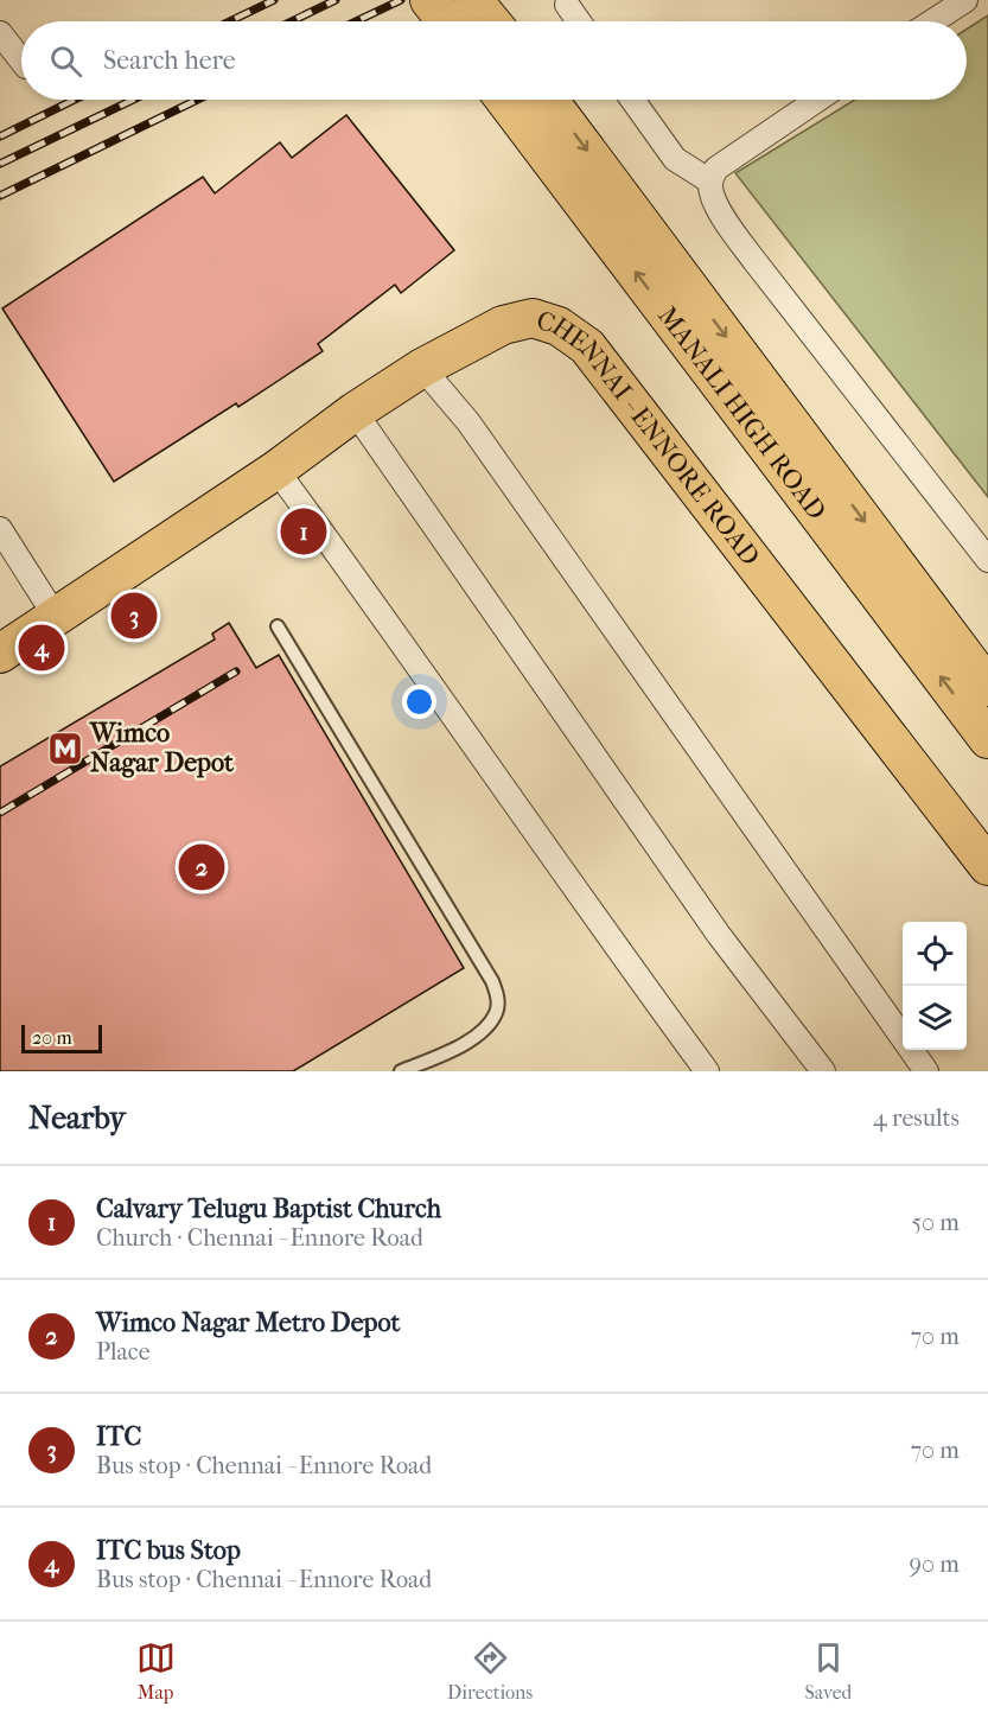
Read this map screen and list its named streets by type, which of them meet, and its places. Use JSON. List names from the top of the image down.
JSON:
{
  "streets": {
    "main road": ["MANALI HIGH ROAD", "CHENNAI - ENNORE ROAD"]
  },
  "places": {
    "metro station": ["Wimco Nagar Depot"]
  },
  "scale_bar": "20 m",
  "page": {
    "search": "Search here",
    "pins": [
      "1",
      "3",
      "4",
      "2"
    ],
    "scale": "20 m",
    "heading": ["Nearby", "4 results"],
    "list": [
      {
        "mark": "1",
        "name": "Calvary Telugu Baptist Church",
        "note": "Church · Chennai - Ennore Road",
        "value": "50 m"
      },
      {
        "mark": "2",
        "name": "Wimco Nagar Metro Depot",
        "note": "Place",
        "value": "70 m"
      },
      {
        "mark": "3",
        "name": "ITC",
        "note": "Bus stop · Chennai - Ennore Road",
        "value": "70 m"
      },
      {
        "mark": "4",
        "name": "ITC bus Stop",
        "note": "Bus stop · Chennai - Ennore Road",
        "value": "90 m"
      }
    ],
    "nav": ["Map", "Directions", "Saved"]
  }
}
